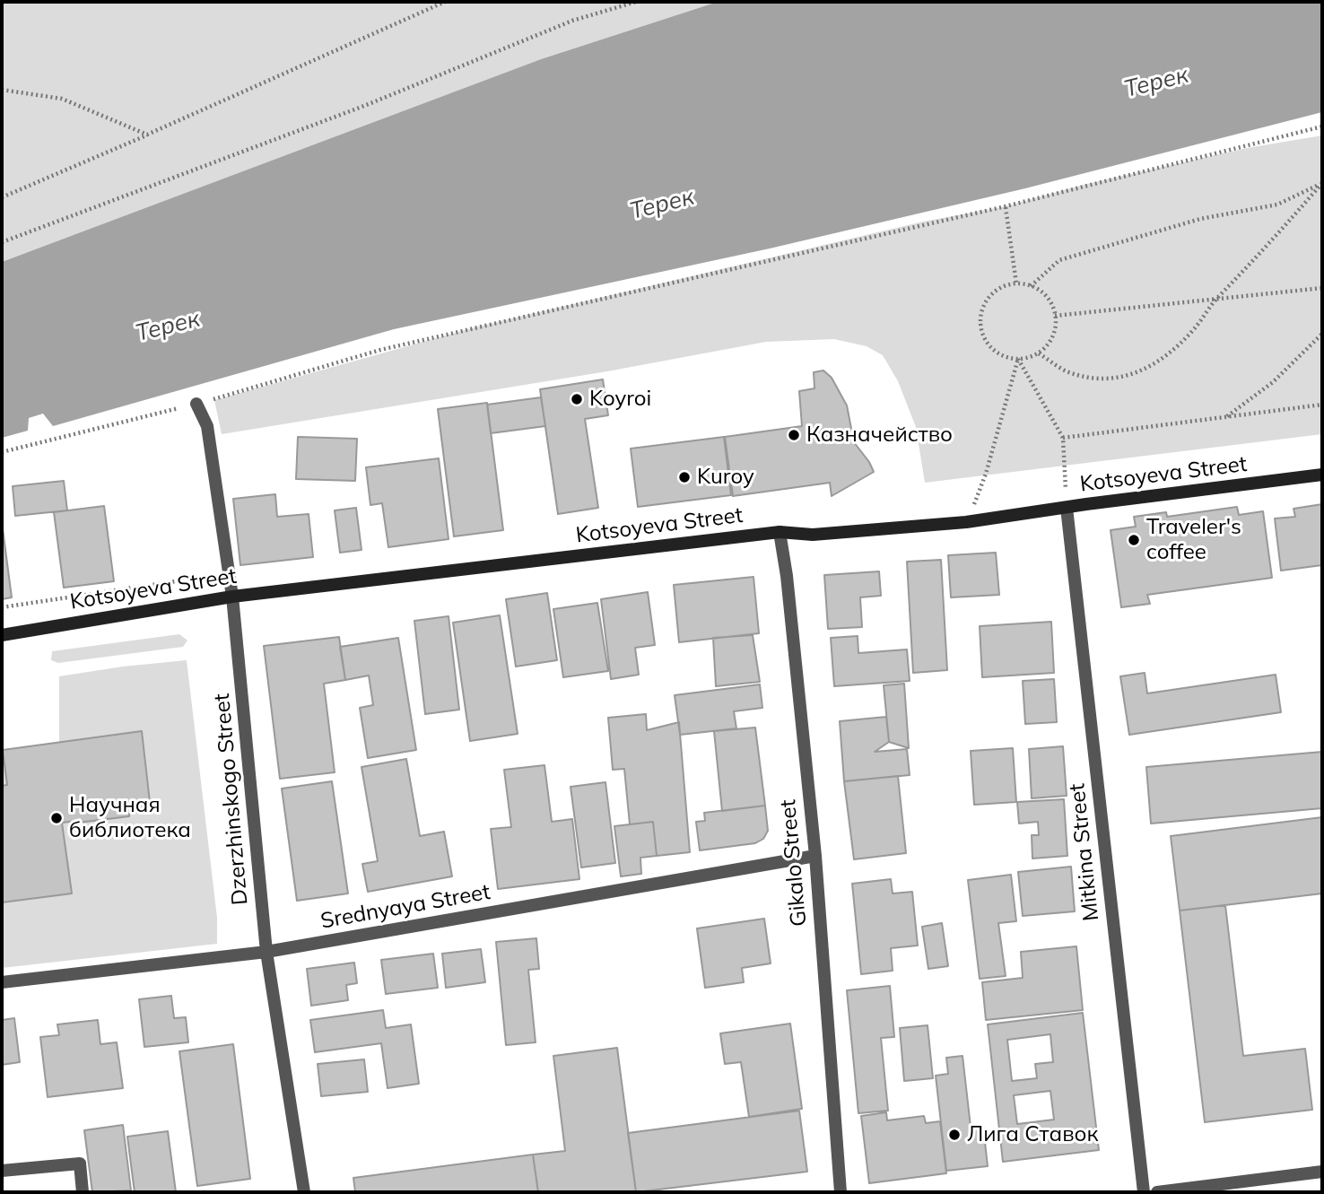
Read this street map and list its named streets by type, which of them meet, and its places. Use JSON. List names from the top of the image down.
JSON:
{
  "streets": {
    "street": [
      "Kotsoyeva Street",
      "Dzerzhinskogo Street",
      "Mitkina Street",
      "Gikalo Street",
      "Srednyaya Street"
    ]
  },
  "crossings": [
    ["Kotsoyeva Street", "Dzerzhinskogo Street"],
    ["Kotsoyeva Street", "Mitkina Street"],
    ["Kotsoyeva Street", "Gikalo Street"],
    ["Dzerzhinskogo Street", "Srednyaya Street"],
    ["Gikalo Street", "Srednyaya Street"]
  ],
  "water": ["Терек"],
  "places": [
    "Koyroi",
    "Казначейство",
    "Kuroy",
    "Traveler's coffee",
    "Научная библиотека",
    "Лига Ставок"
  ]
}
